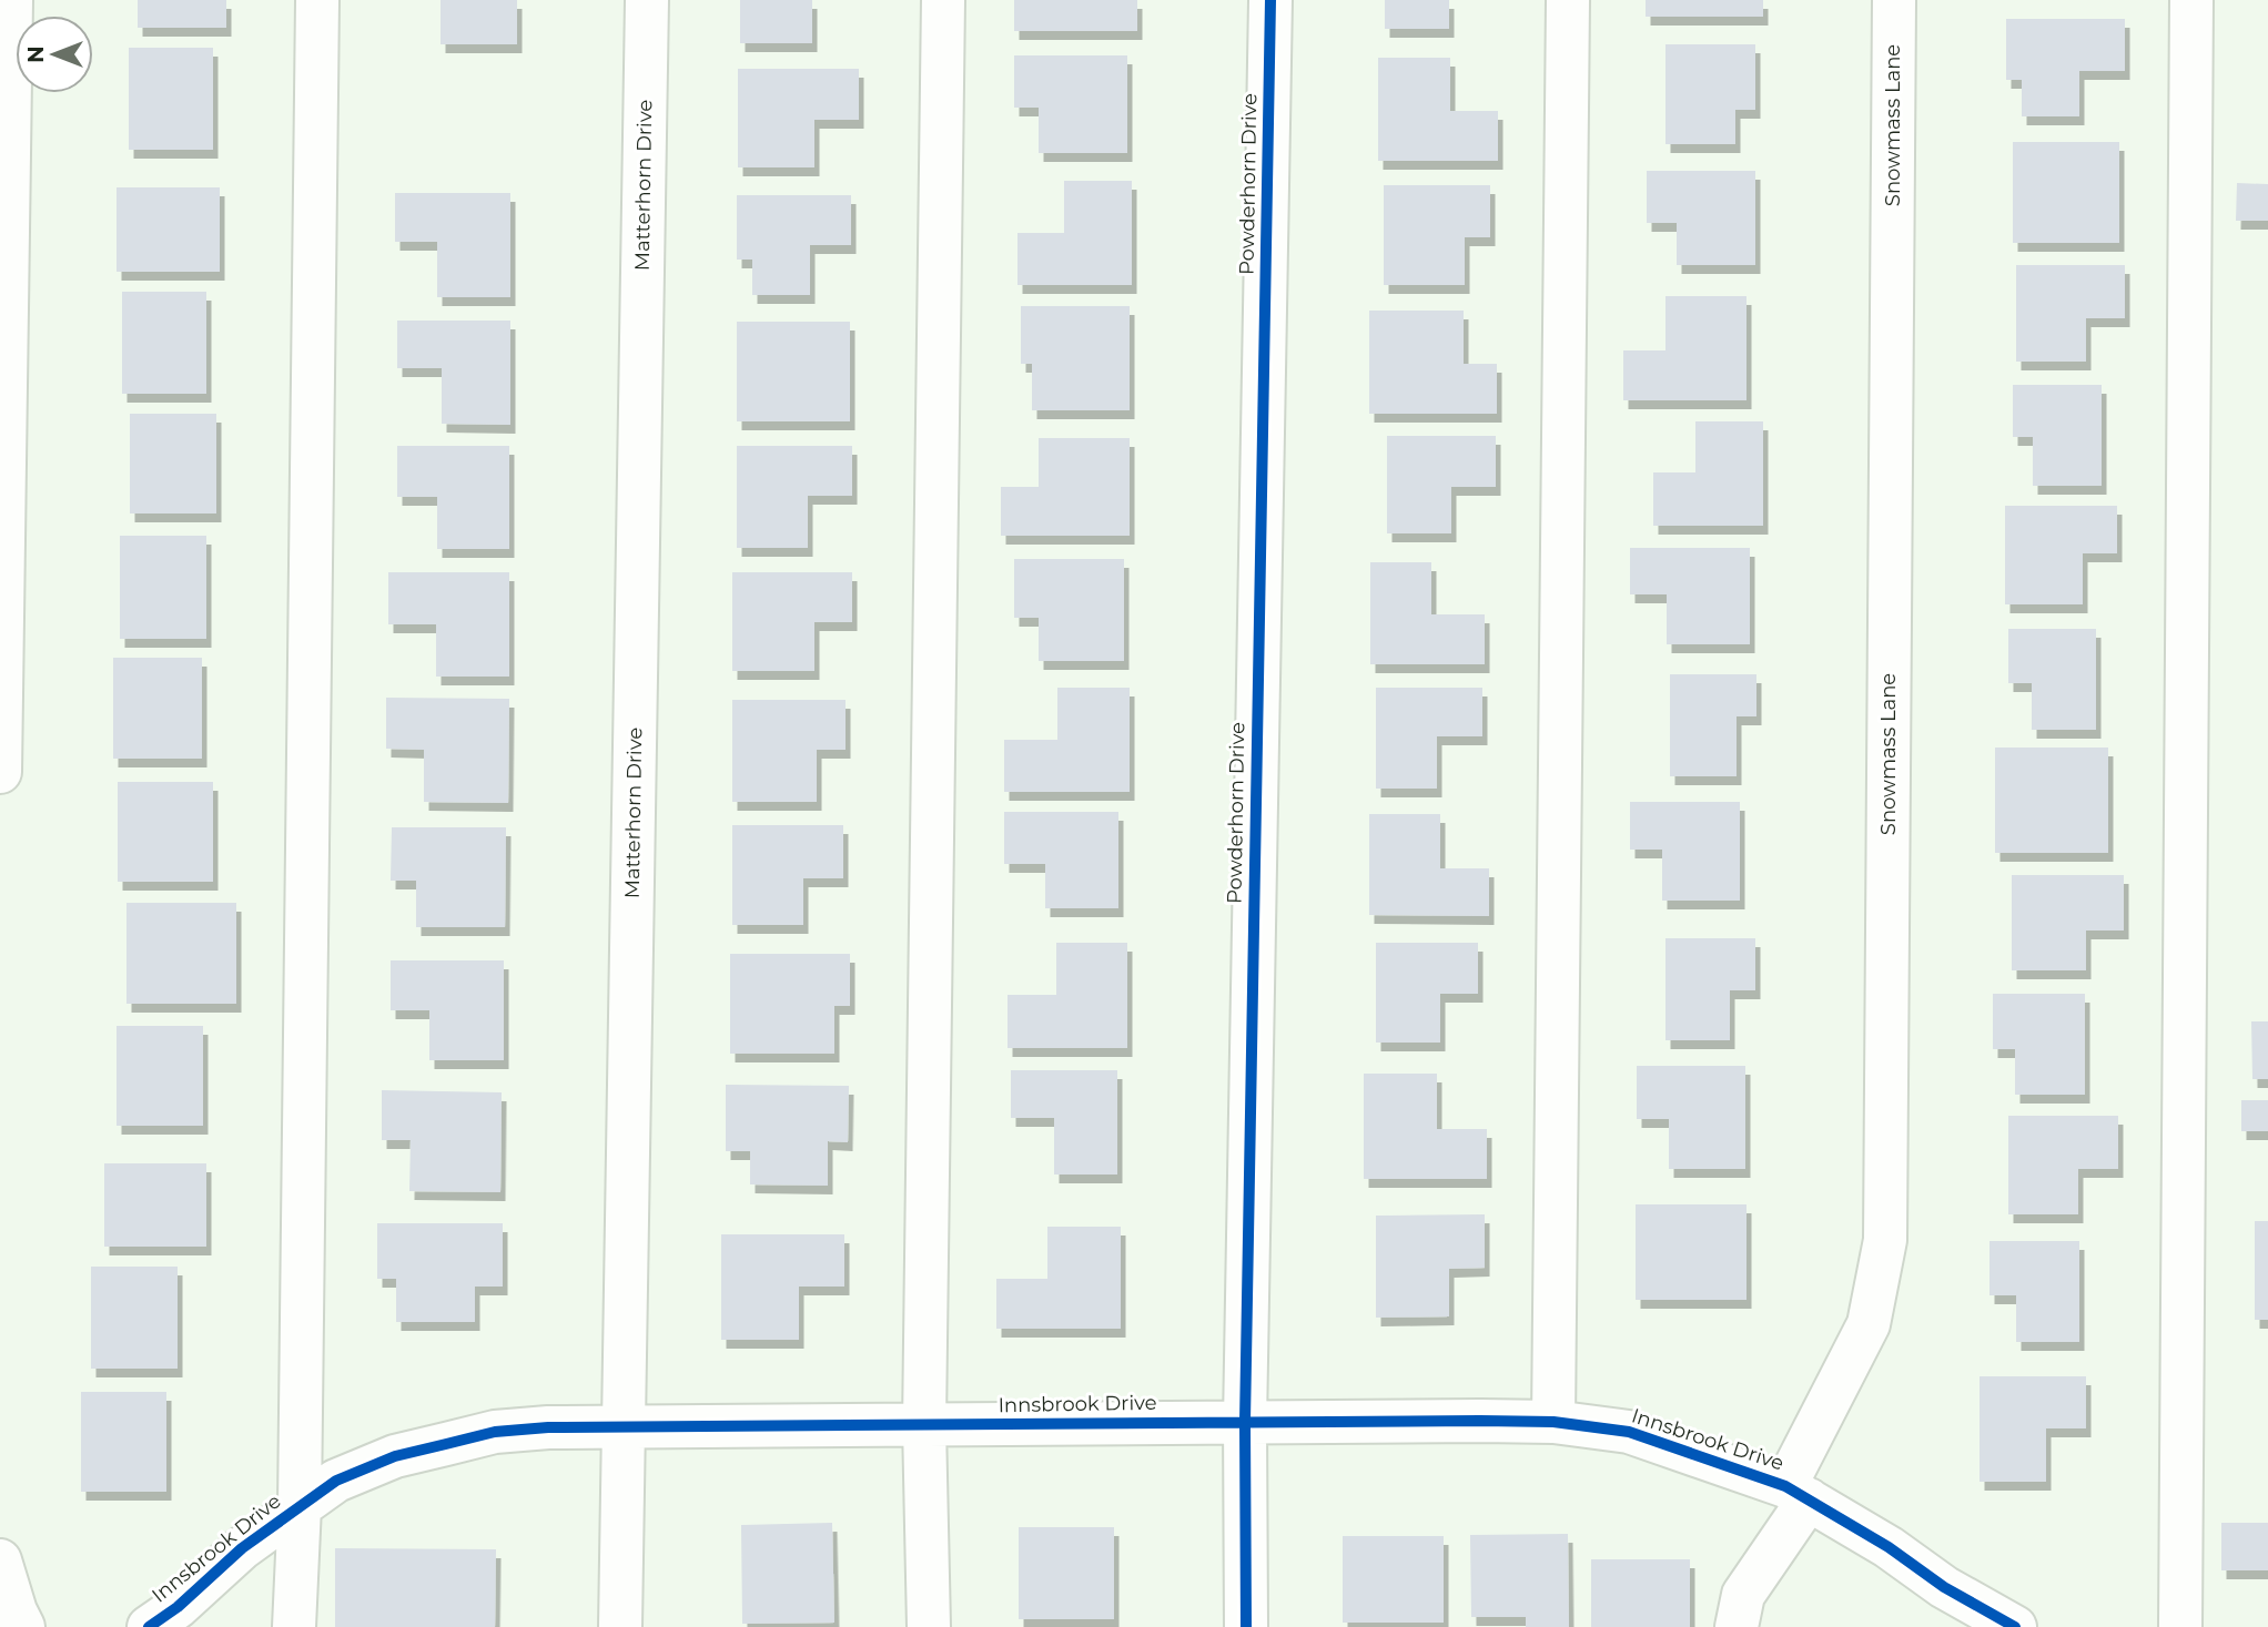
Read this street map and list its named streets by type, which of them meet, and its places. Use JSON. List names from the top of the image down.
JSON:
{
  "streets": {
    "street": [
      "Snowmass Lane",
      "Powderhorn Drive",
      "Matterhorn Drive",
      "Innsbrook Drive"
    ]
  },
  "crossings": [
    ["Snowmass Lane", "Innsbrook Drive"],
    ["Powderhorn Drive", "Innsbrook Drive"],
    ["Matterhorn Drive", "Innsbrook Drive"]
  ],
  "north": "left"
}
